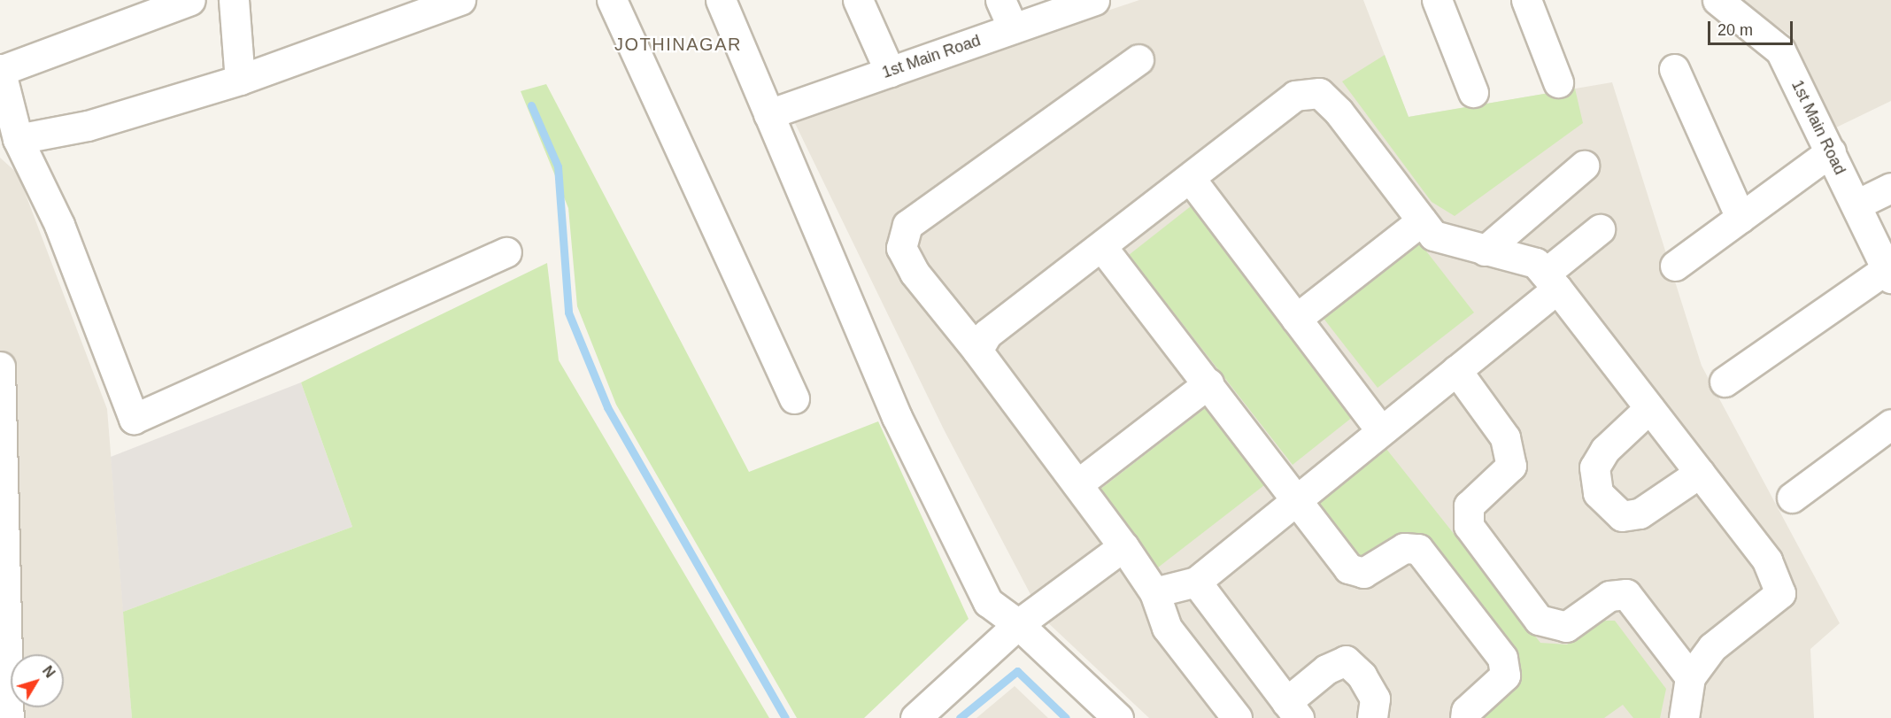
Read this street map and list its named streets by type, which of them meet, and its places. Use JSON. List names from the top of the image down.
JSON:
{
  "streets": {
    "street": ["1st Main Road"]
  },
  "districts": ["JOTHINAGAR"],
  "scale_bar": "20 m",
  "north": "top right"
}
